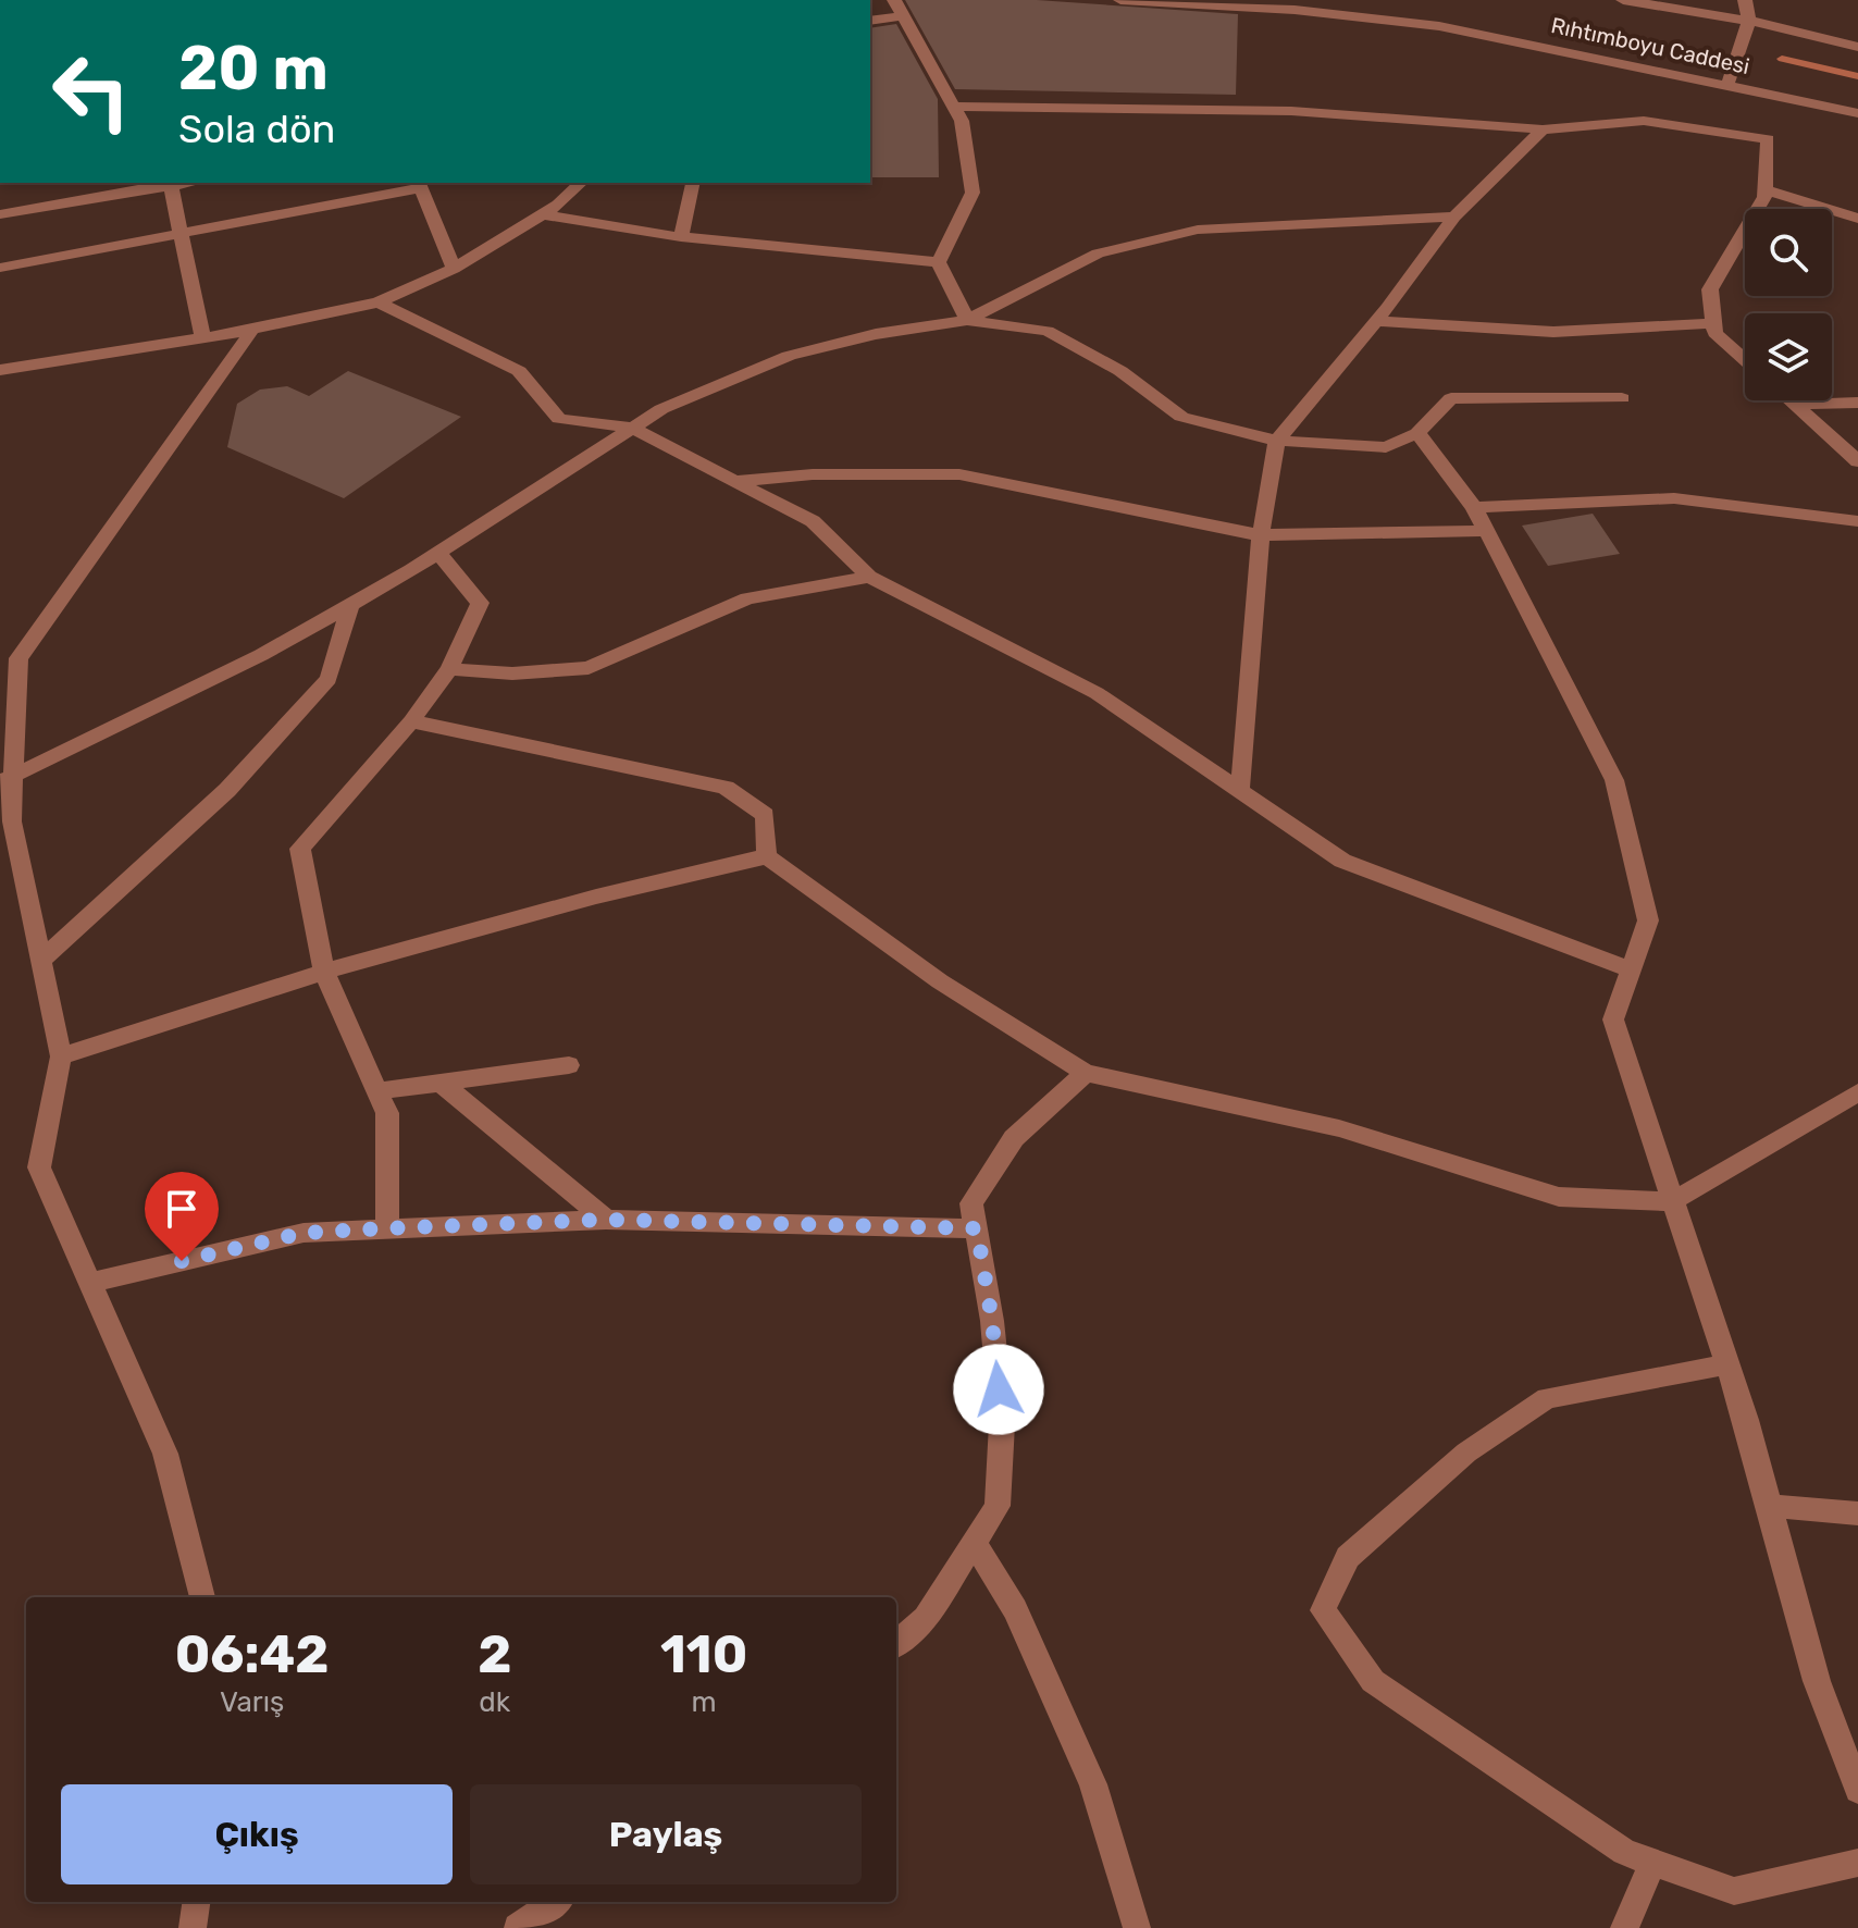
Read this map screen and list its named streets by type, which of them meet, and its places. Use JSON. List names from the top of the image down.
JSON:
{
  "streets": {
    "street": ["Rıhtımboyu Caddesi"]
  },
  "page": {
    "turn": ["20 m", "Sola dön"],
    "eta": [
      "06:42",
      "Varış",
      "2",
      "dk",
      "110",
      "m"
    ],
    "buttons": ["Çıkış", "Paylaş"]
  }
}
